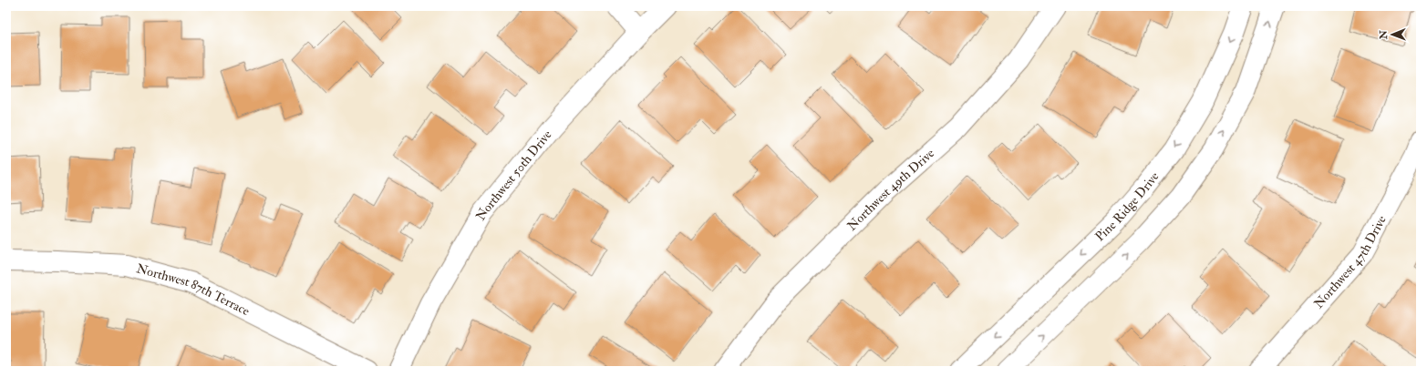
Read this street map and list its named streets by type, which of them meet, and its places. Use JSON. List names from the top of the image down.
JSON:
{
  "streets": {
    "street": [
      "Northwest 50th Drive",
      "Northwest 49th Drive",
      "Pine Ridge Drive",
      "Northwest 47th Drive",
      "Northwest 87th Terrace"
    ]
  },
  "north": "left"
}
